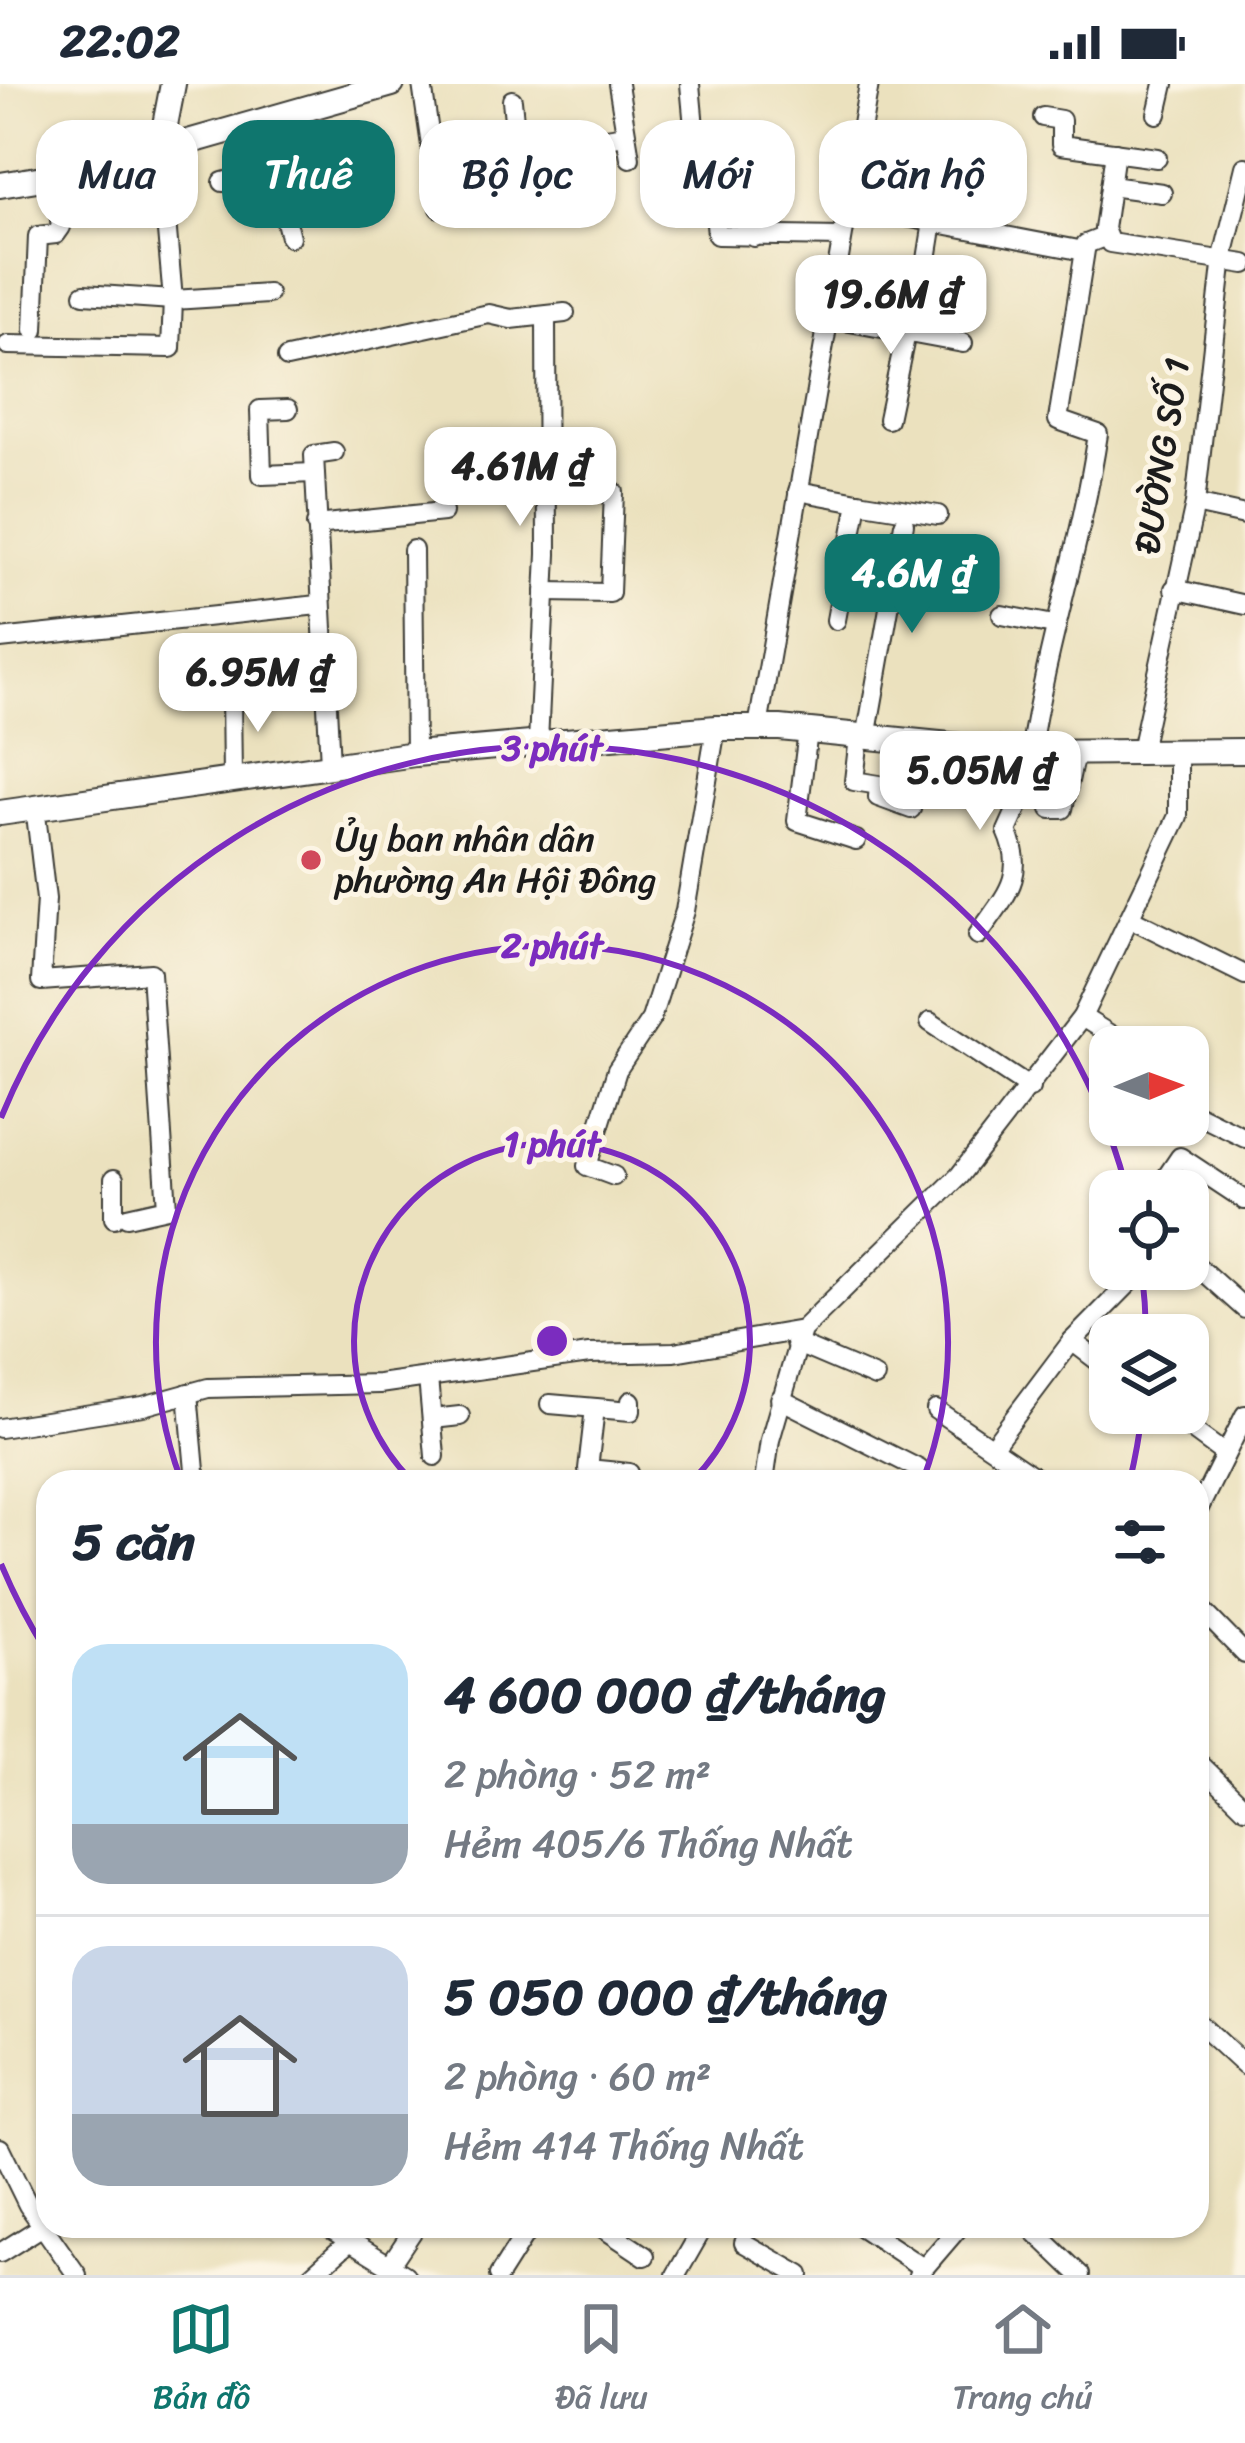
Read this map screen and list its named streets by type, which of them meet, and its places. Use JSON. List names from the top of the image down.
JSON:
{
  "streets": {
    "street": ["ĐƯỜNG SỐ 1"]
  },
  "places": ["Ủy ban nhân dân phường An Hội Đông"],
  "north": "right",
  "page": {
    "status": "22:02",
    "chip": [
      "Mua",
      "Thuê",
      "Bộ lọc",
      "Mới",
      "Căn hộ"
    ],
    "price": [
      "19.6M ₫",
      "4.61M ₫",
      "4.6M ₫",
      "6.95M ₫",
      "5.05M ₫"
    ],
    "heading": "5 căn",
    "list": [
      {
        "name": "4 600 000 ₫/tháng",
        "note": "2 phòng · 52 m² · Hẻm 405/6 Thống Nhất"
      },
      {
        "name": "5 050 000 ₫/tháng",
        "note": "2 phòng · 60 m² · Hẻm 414 Thống Nhất"
      }
    ],
    "tabs": ["Bản đồ", "Đã lưu", "Trang chủ"]
  },
  "rings": ["3 phút", "2 phút", "1 phút"]
}
